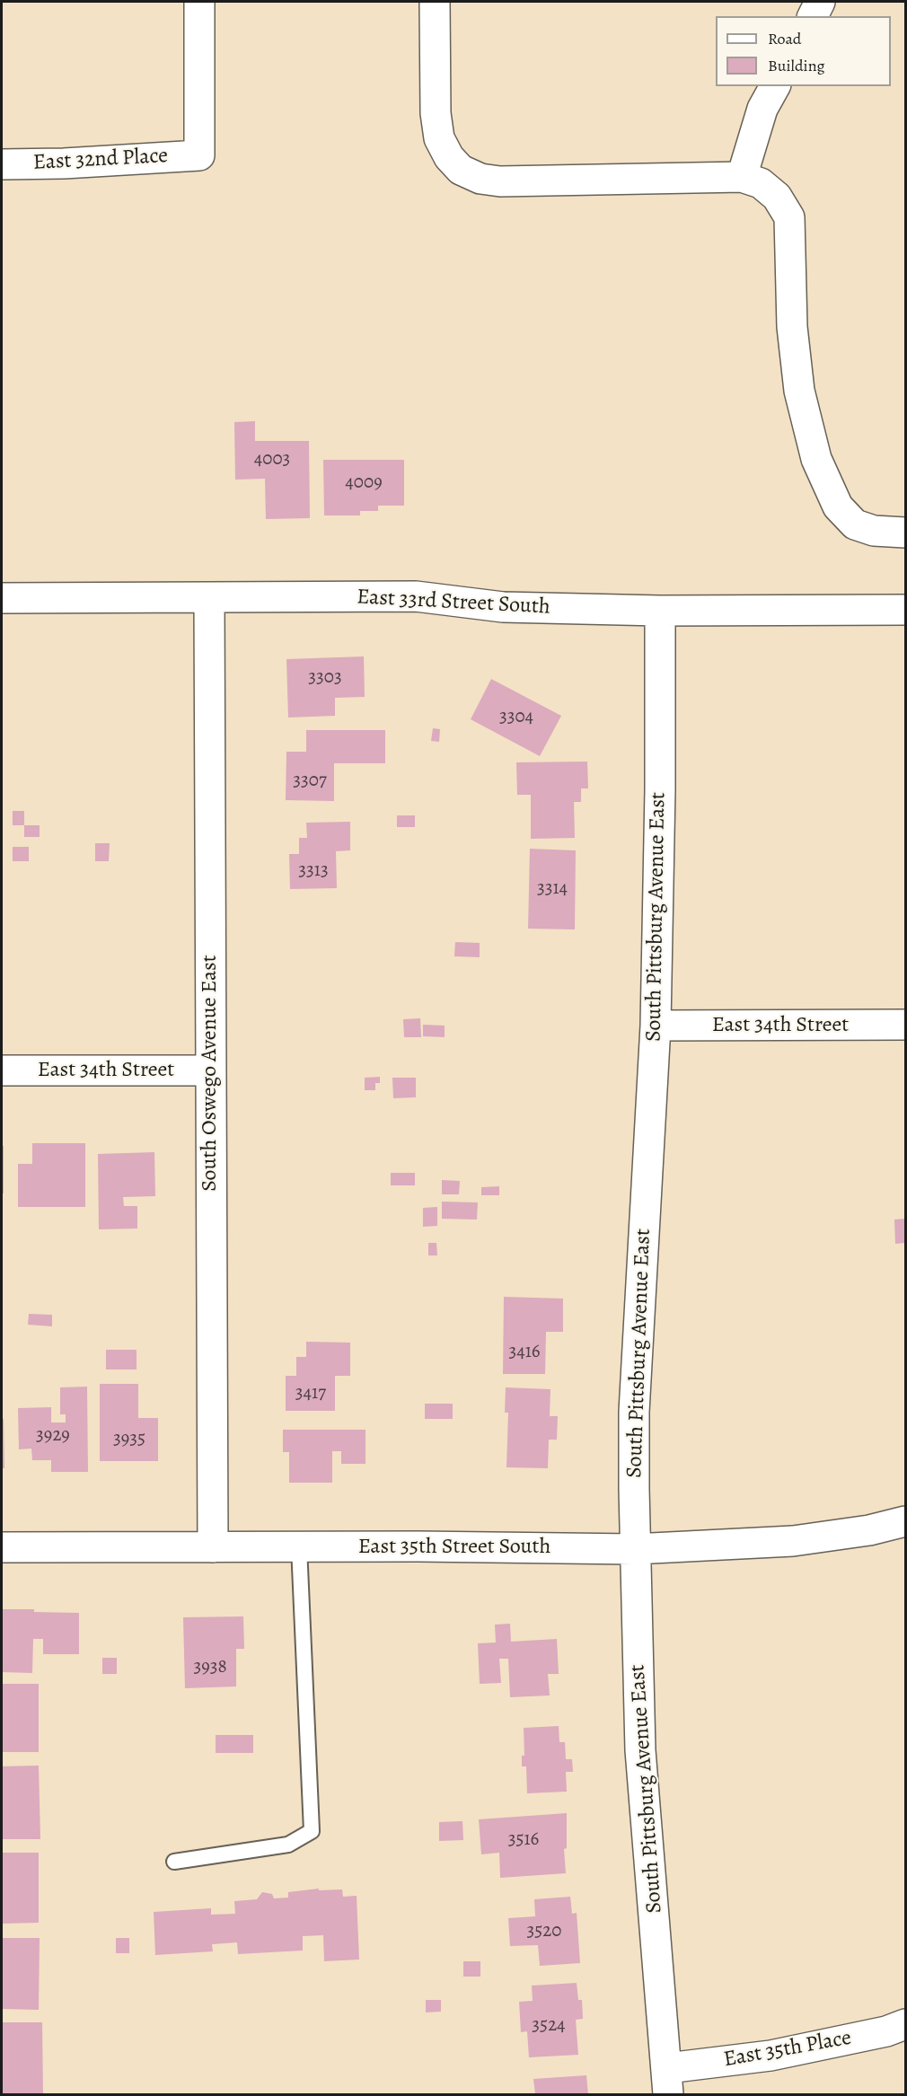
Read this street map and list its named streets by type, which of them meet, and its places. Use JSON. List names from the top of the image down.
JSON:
{
  "streets": {
    "street": [
      "East 32nd Place",
      "East 33rd Street South",
      "South Pittsburg Avenue East",
      "East 34th Street",
      "South Oswego Avenue East",
      "East 35th Street South",
      "East 35th Place"
    ]
  },
  "crossings": [
    ["East 33rd Street South", "South Pittsburg Avenue East"],
    ["East 33rd Street South", "South Oswego Avenue East"],
    ["South Pittsburg Avenue East", "East 34th Street"],
    ["South Pittsburg Avenue East", "East 35th Street South"],
    ["South Pittsburg Avenue East", "East 35th Place"],
    ["East 34th Street", "South Oswego Avenue East"],
    ["South Oswego Avenue East", "East 35th Street South"]
  ],
  "house_numbers": [
    "4003",
    "4009",
    "3303",
    "3304",
    "3307",
    "3313",
    "3314",
    "3416",
    "3417",
    "3929",
    "3935",
    "3938",
    "3516",
    "3520",
    "3524"
  ],
  "legend": ["Road", "Building"]
}
